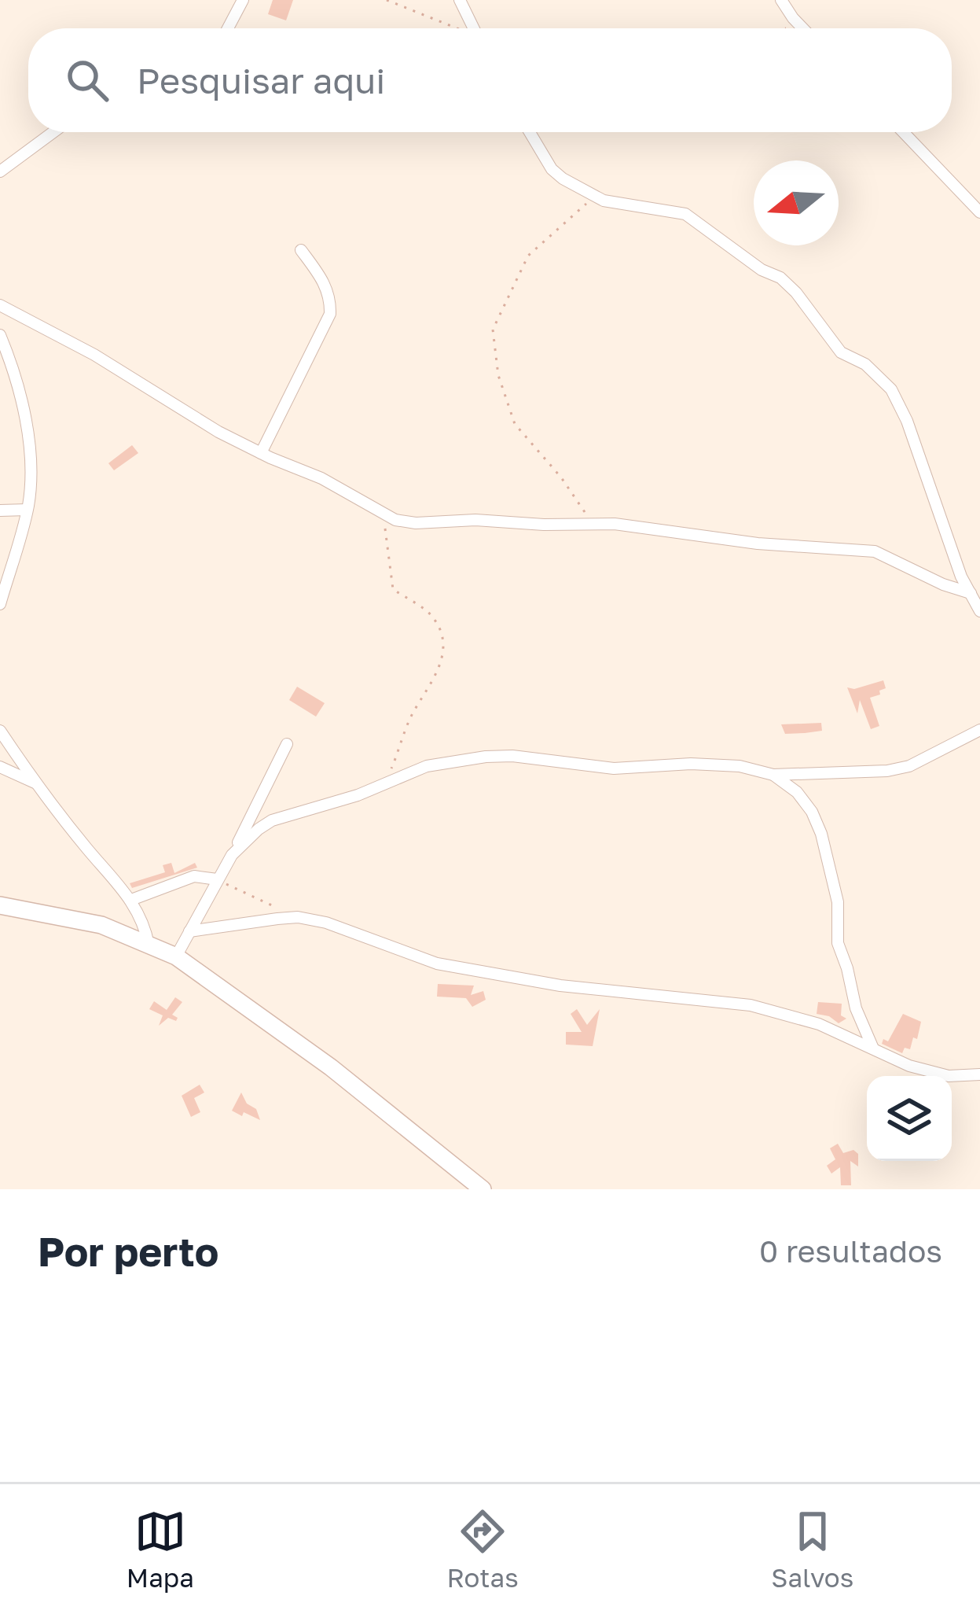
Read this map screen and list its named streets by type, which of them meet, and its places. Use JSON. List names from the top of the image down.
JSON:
{
  "north": "left",
  "page": {
    "search": "Pesquisar aqui",
    "heading": ["Por perto", "0 resultados"],
    "nav": ["Mapa", "Rotas", "Salvos"]
  }
}
